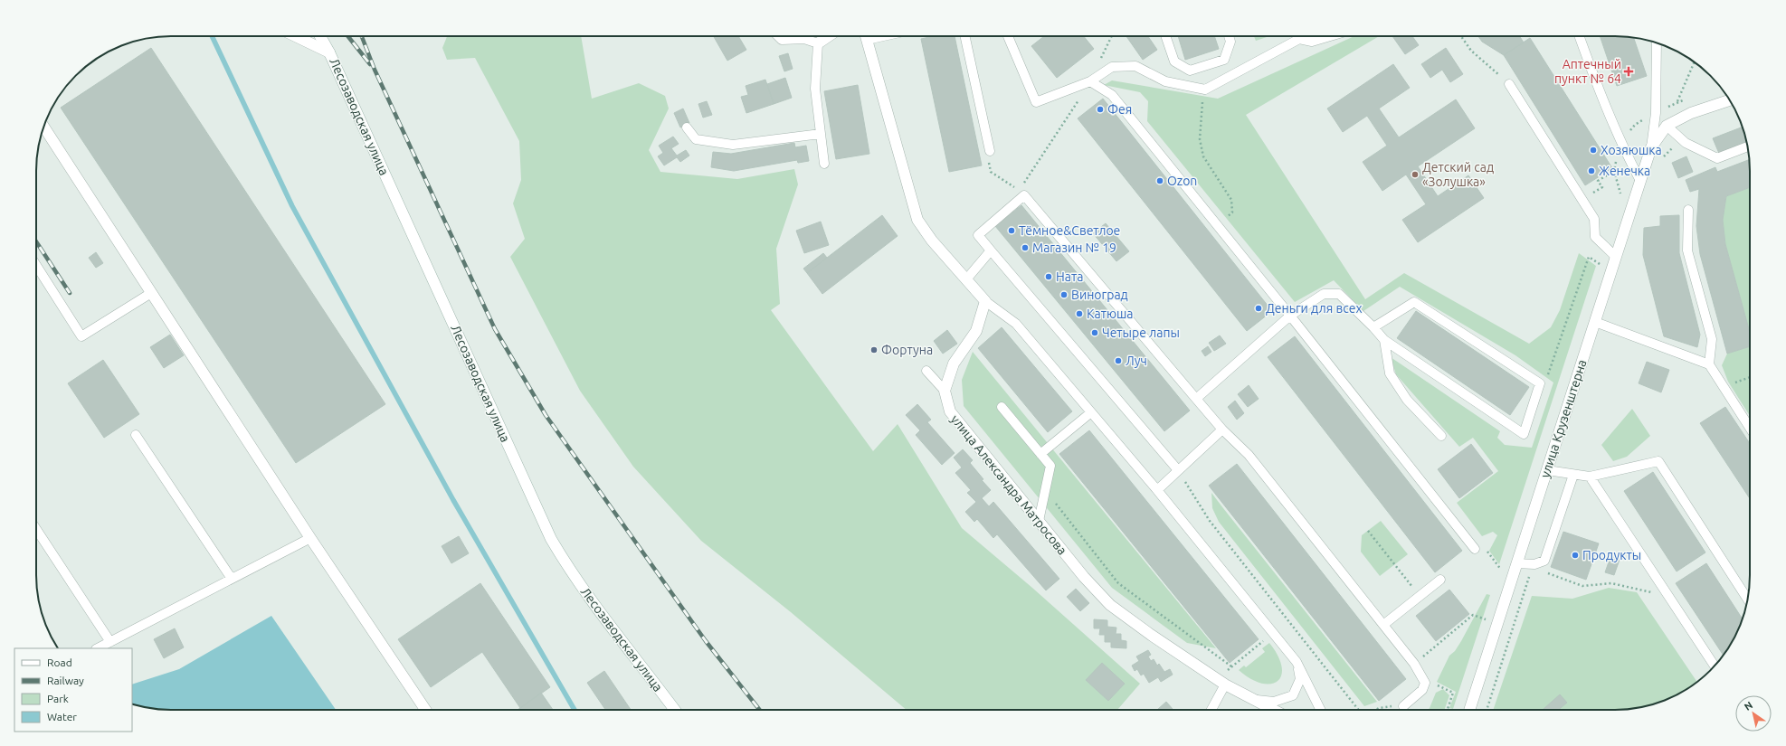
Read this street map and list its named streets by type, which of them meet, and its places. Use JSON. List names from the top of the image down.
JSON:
{
  "streets": {
    "street": ["Лесозаводская улица", "улица Крузенштерна", "улица Александра Матросова"]
  },
  "places": {
    "health": ["Аптечный пункт № 64"],
    "other": [
      "Фея",
      "Хозяюшка",
      "Женечка",
      "Детский сад «Золушка»",
      "Ozon",
      "Тёмное&Светлое",
      "Магазин № 19",
      "Ната",
      "Виноград",
      "Деньги для всех",
      "Катюша",
      "Четыре лапы",
      "Фортуна",
      "Луч",
      "Продукты"
    ]
  },
  "legend": [
    "Road",
    "Railway",
    "Park",
    "Water"
  ],
  "north": "top left"
}
